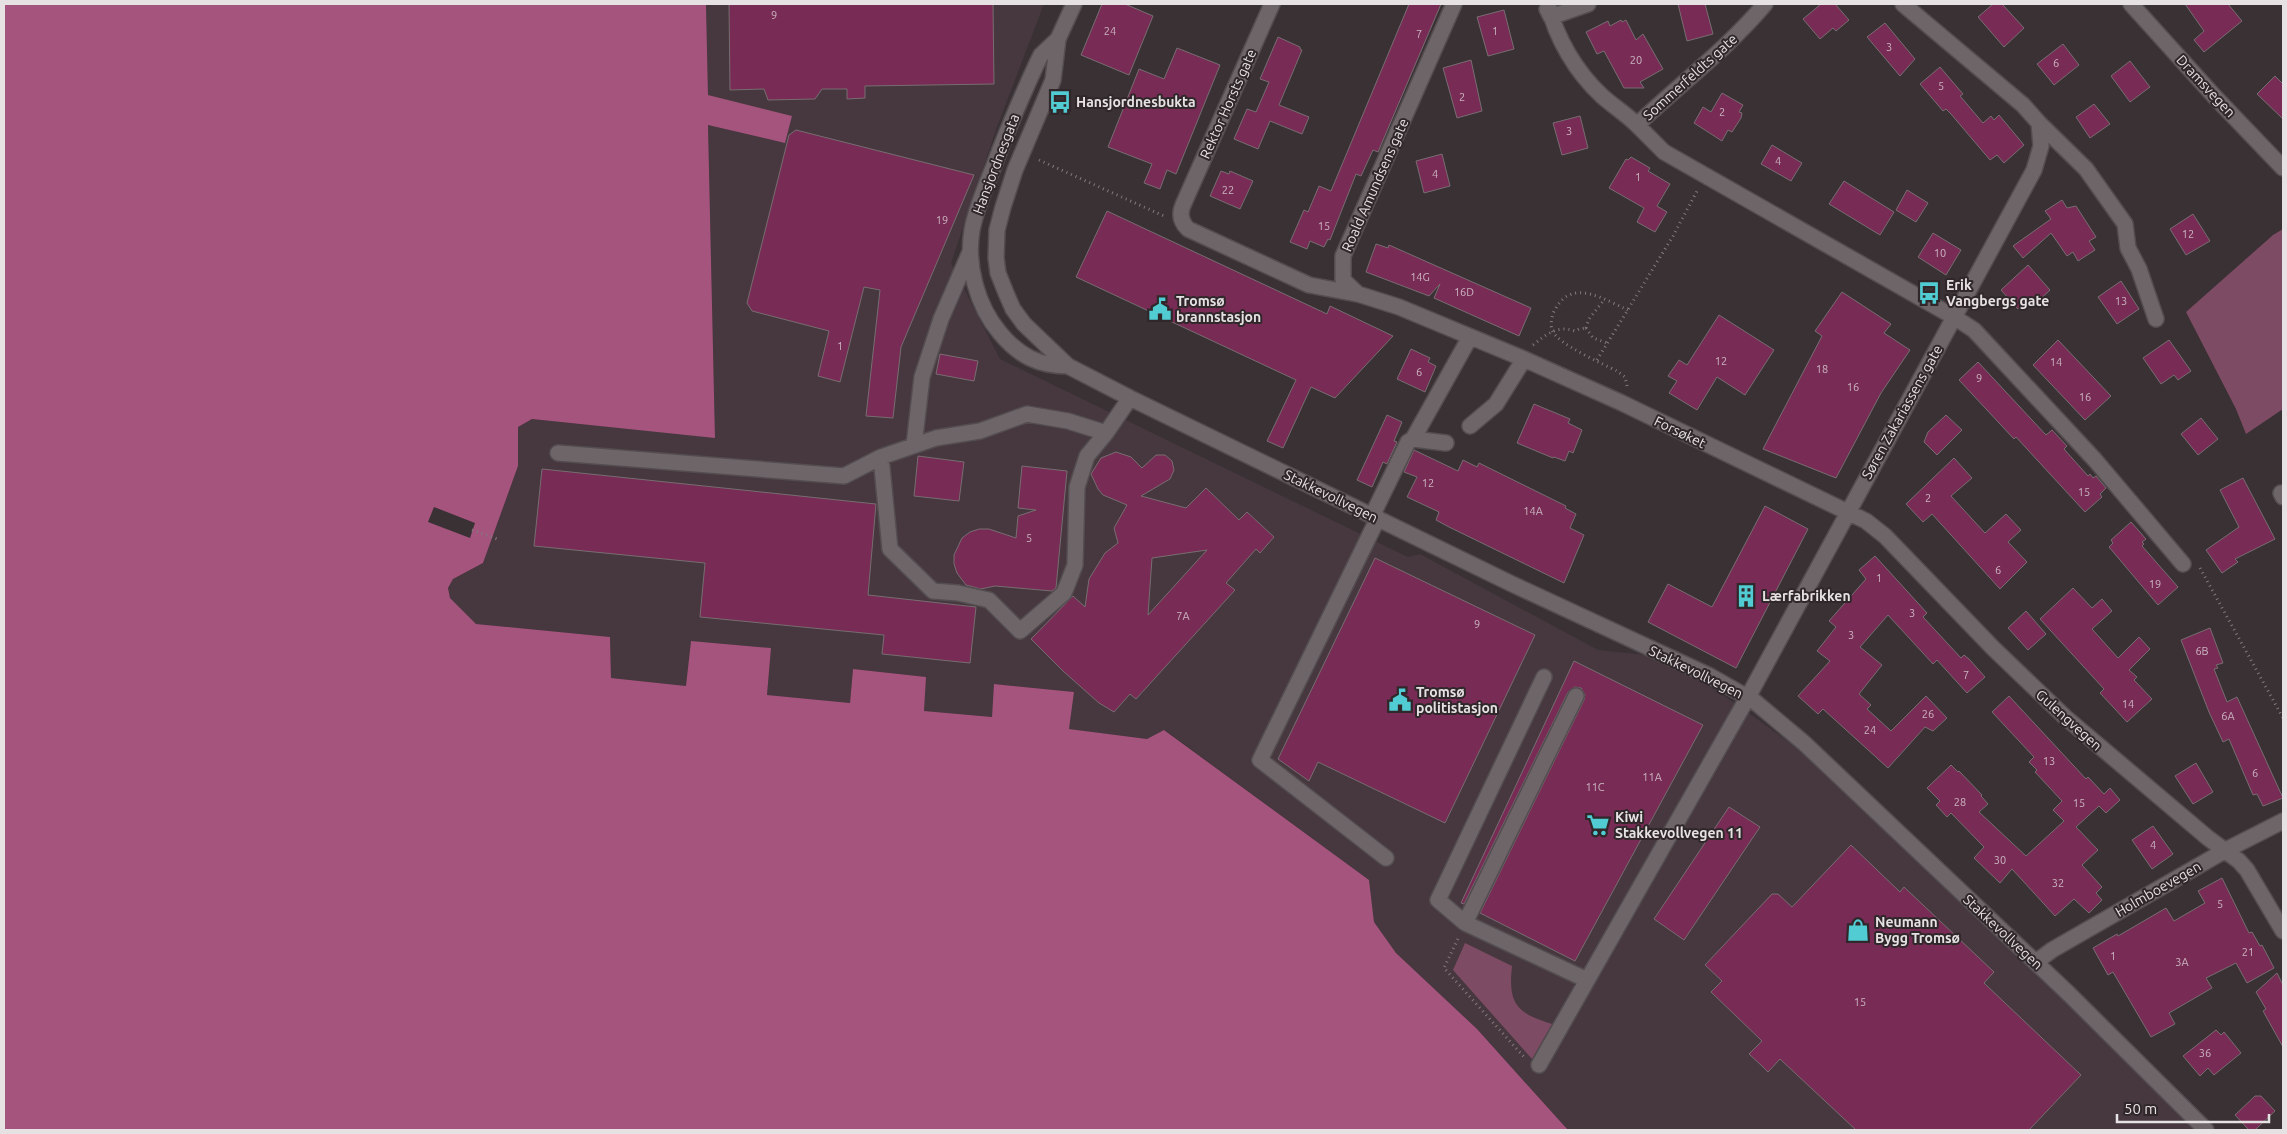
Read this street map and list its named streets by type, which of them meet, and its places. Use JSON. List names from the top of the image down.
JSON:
{
  "streets": {
    "street": [
      "Sommerfeldts gate",
      "Dramsvegen",
      "Rektor Horsts gate",
      "Hansjordnesgata",
      "Roald Amundsens gate",
      "Søren Zakariassens gate",
      "Forsøket",
      "Stakkevollvegen",
      "Gulengvegen",
      "Holmboevegen"
    ]
  },
  "crossings": [
    ["Hansjordnesgata", "Stakkevollvegen"],
    ["Søren Zakariassens gate", "Forsøket"],
    ["Søren Zakariassens gate", "Stakkevollvegen"],
    ["Søren Zakariassens gate", "Gulengvegen"],
    ["Forsøket", "Gulengvegen"],
    ["Stakkevollvegen", "Holmboevegen"],
    ["Gulengvegen", "Holmboevegen"]
  ],
  "places": {
    "bus stop": ["Hansjordnesbukta", "Erik Vangbergs gate"],
    "public building": ["Tromsø brannstasjon", "Tromsø politistasjon"],
    "building": ["Lærfabrikken"],
    "supermarket": ["Kiwi Stakkevollvegen 11"],
    "shop": ["Neumann Bygg Tromsø"]
  },
  "house_numbers": [
    "9",
    "24",
    "1",
    "7",
    "3",
    "20",
    "6",
    "5",
    "2",
    "2",
    "3",
    "4",
    "4",
    "1",
    "22",
    "19",
    "15",
    "12",
    "10",
    "14G",
    "16D",
    "13",
    "1",
    "12",
    "14",
    "18",
    "6",
    "9",
    "16",
    "16",
    "12",
    "15",
    "2",
    "14A",
    "5",
    "6",
    "1",
    "19",
    "3",
    "7A",
    "9",
    "3",
    "6B",
    "7",
    "14",
    "26",
    "6A",
    "24",
    "13",
    "6",
    "11A",
    "11C",
    "28",
    "15",
    "4",
    "30",
    "32",
    "5",
    "21",
    "1",
    "3A",
    "15",
    "36"
  ],
  "scale_bar": "50 m"
}
